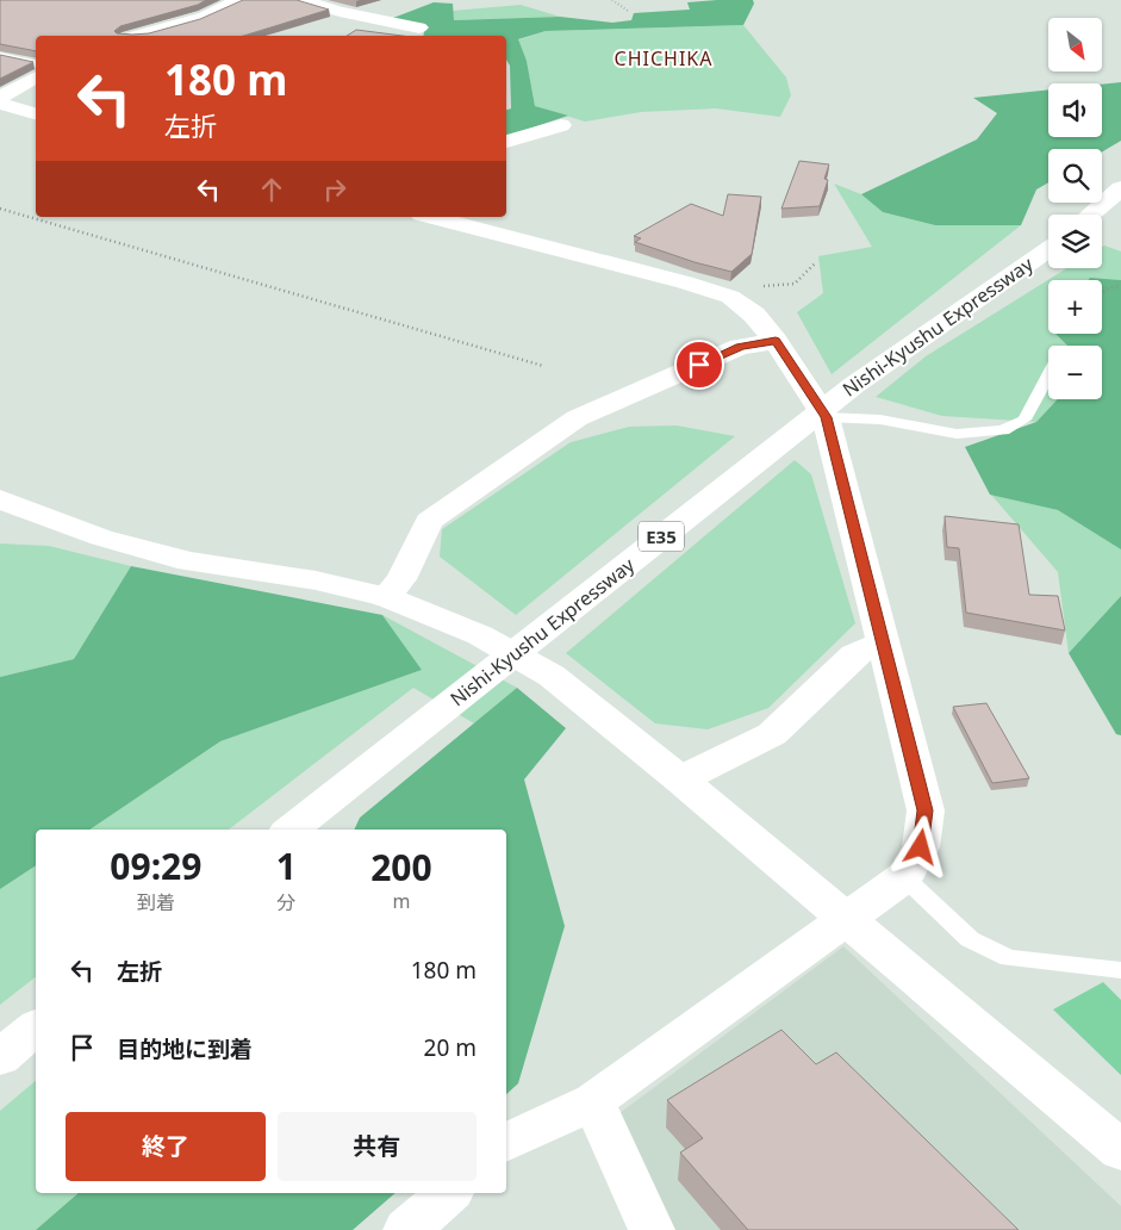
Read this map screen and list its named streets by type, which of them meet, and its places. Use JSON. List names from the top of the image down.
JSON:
{
  "streets": {
    "main road": ["Nishi-Kyushu Expressway", "E35"]
  },
  "districts": ["CHICHIKA"],
  "north": "bottom right",
  "page": {
    "map_buttons": ["+", "−"],
    "turn": ["180 m", "左折"],
    "eta": [
      "09:29",
      "到着",
      "1",
      "分",
      "200",
      "m"
    ],
    "list": [
      {
        "name": "左折",
        "value": "180 m"
      },
      {
        "name": "目的地に到着",
        "value": "20 m"
      }
    ],
    "buttons": ["終了", "共有"]
  }
}
